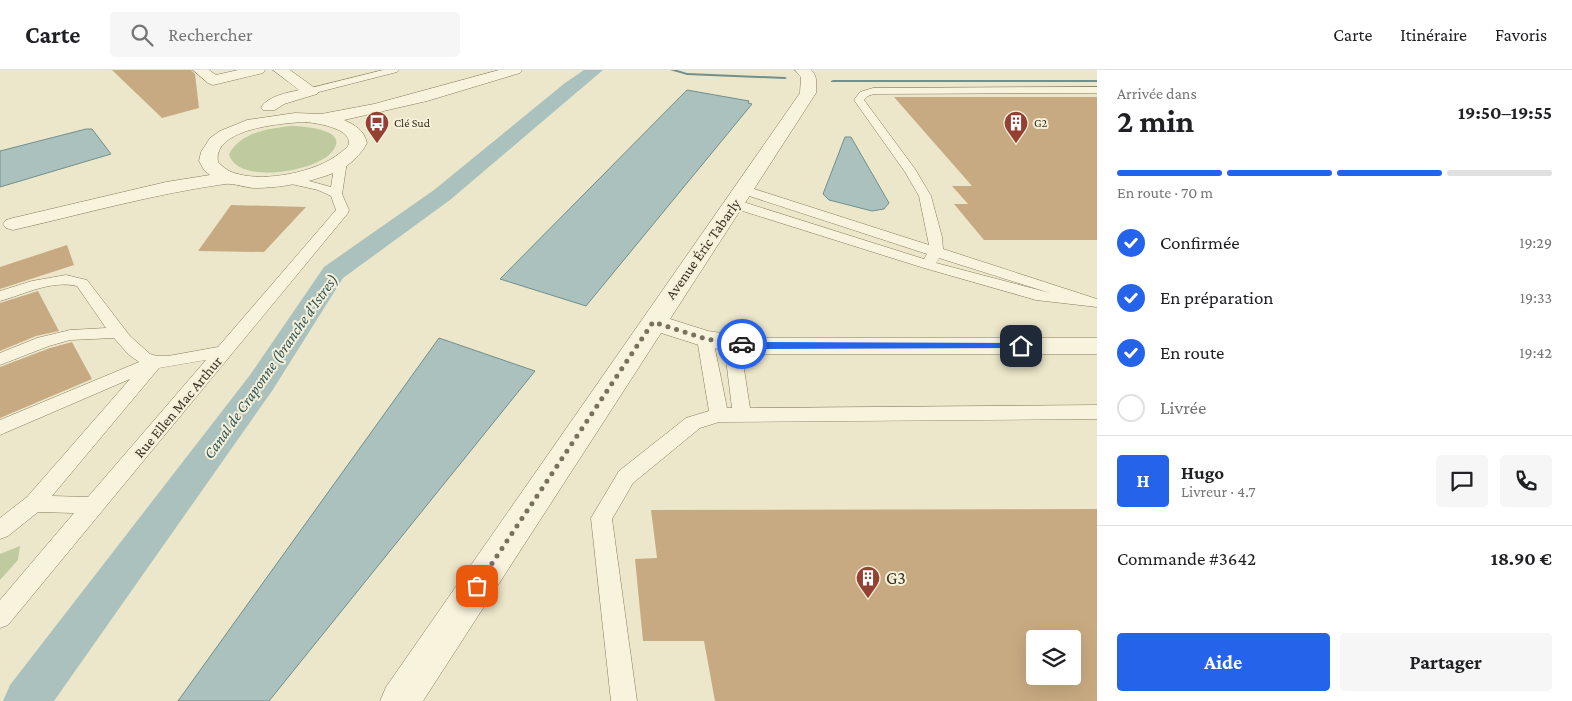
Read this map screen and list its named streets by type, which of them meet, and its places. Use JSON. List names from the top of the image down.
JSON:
{
  "streets": {
    "street": ["Avenue Éric Tabarly"],
    "lane": ["Rue Ellen Mac Arthur"]
  },
  "water": ["Canal de Craponne (branche d'Istres)"],
  "places": {
    "bus stop": ["Clé Sud"],
    "building": ["G2", "G3"]
  },
  "page": {
    "header": "Carte",
    "search": "Rechercher",
    "nav": ["Carte", "Itinéraire", "Favoris"],
    "heading": ["2 min", "Arrivée dans", "19:50–19:55"],
    "panel": [
      "Hugo",
      "Livreur · 4.7",
      "Commande #3642",
      "18.90 €"
    ],
    "bar": "En route · 70 m",
    "list": [
      ["Confirmée", "19:29"],
      ["En préparation", "19:33"],
      ["En route", "19:42"],
      "Livrée"
    ],
    "round": "H",
    "buttons": ["Aide", "Partager"]
  }
}
